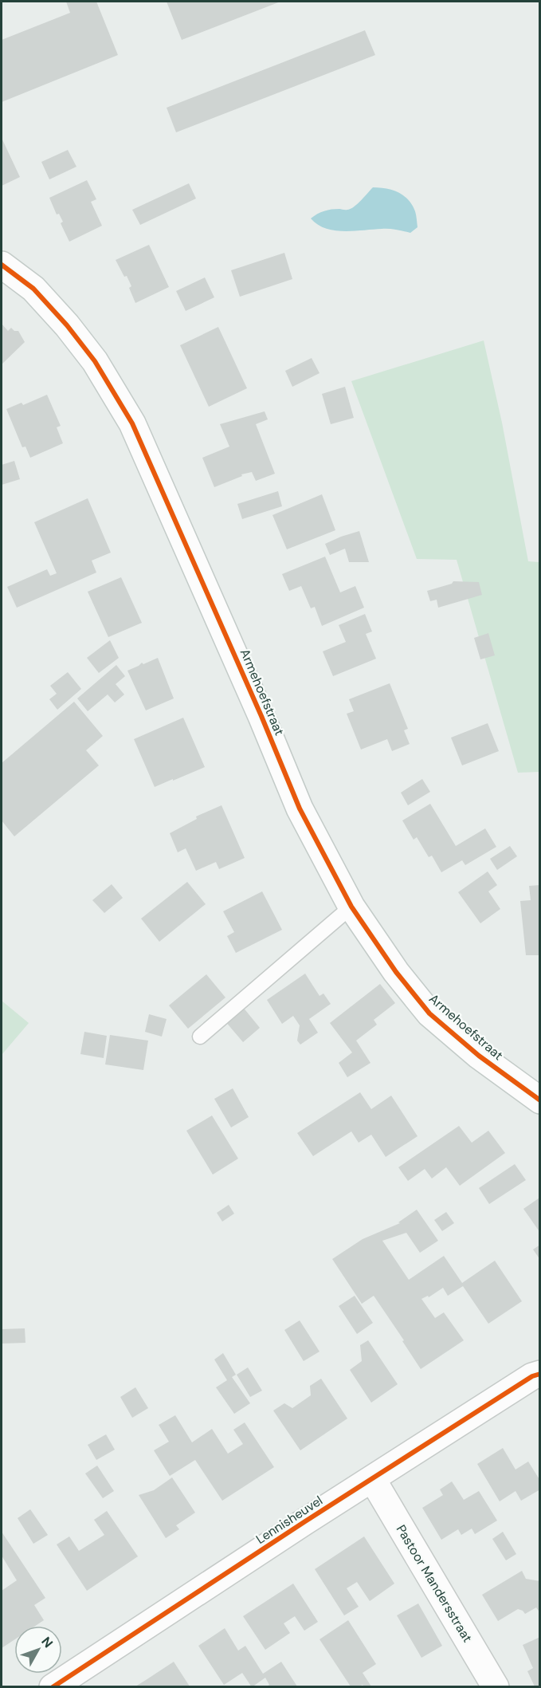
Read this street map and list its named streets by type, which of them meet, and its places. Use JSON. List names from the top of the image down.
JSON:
{
  "streets": {
    "street": ["Armehoefstraat", "Lennisheuvel", "Pastoor Mandersstraat"]
  },
  "crossings": [
    ["Lennisheuvel", "Pastoor Mandersstraat"]
  ],
  "north": "top right"
}
